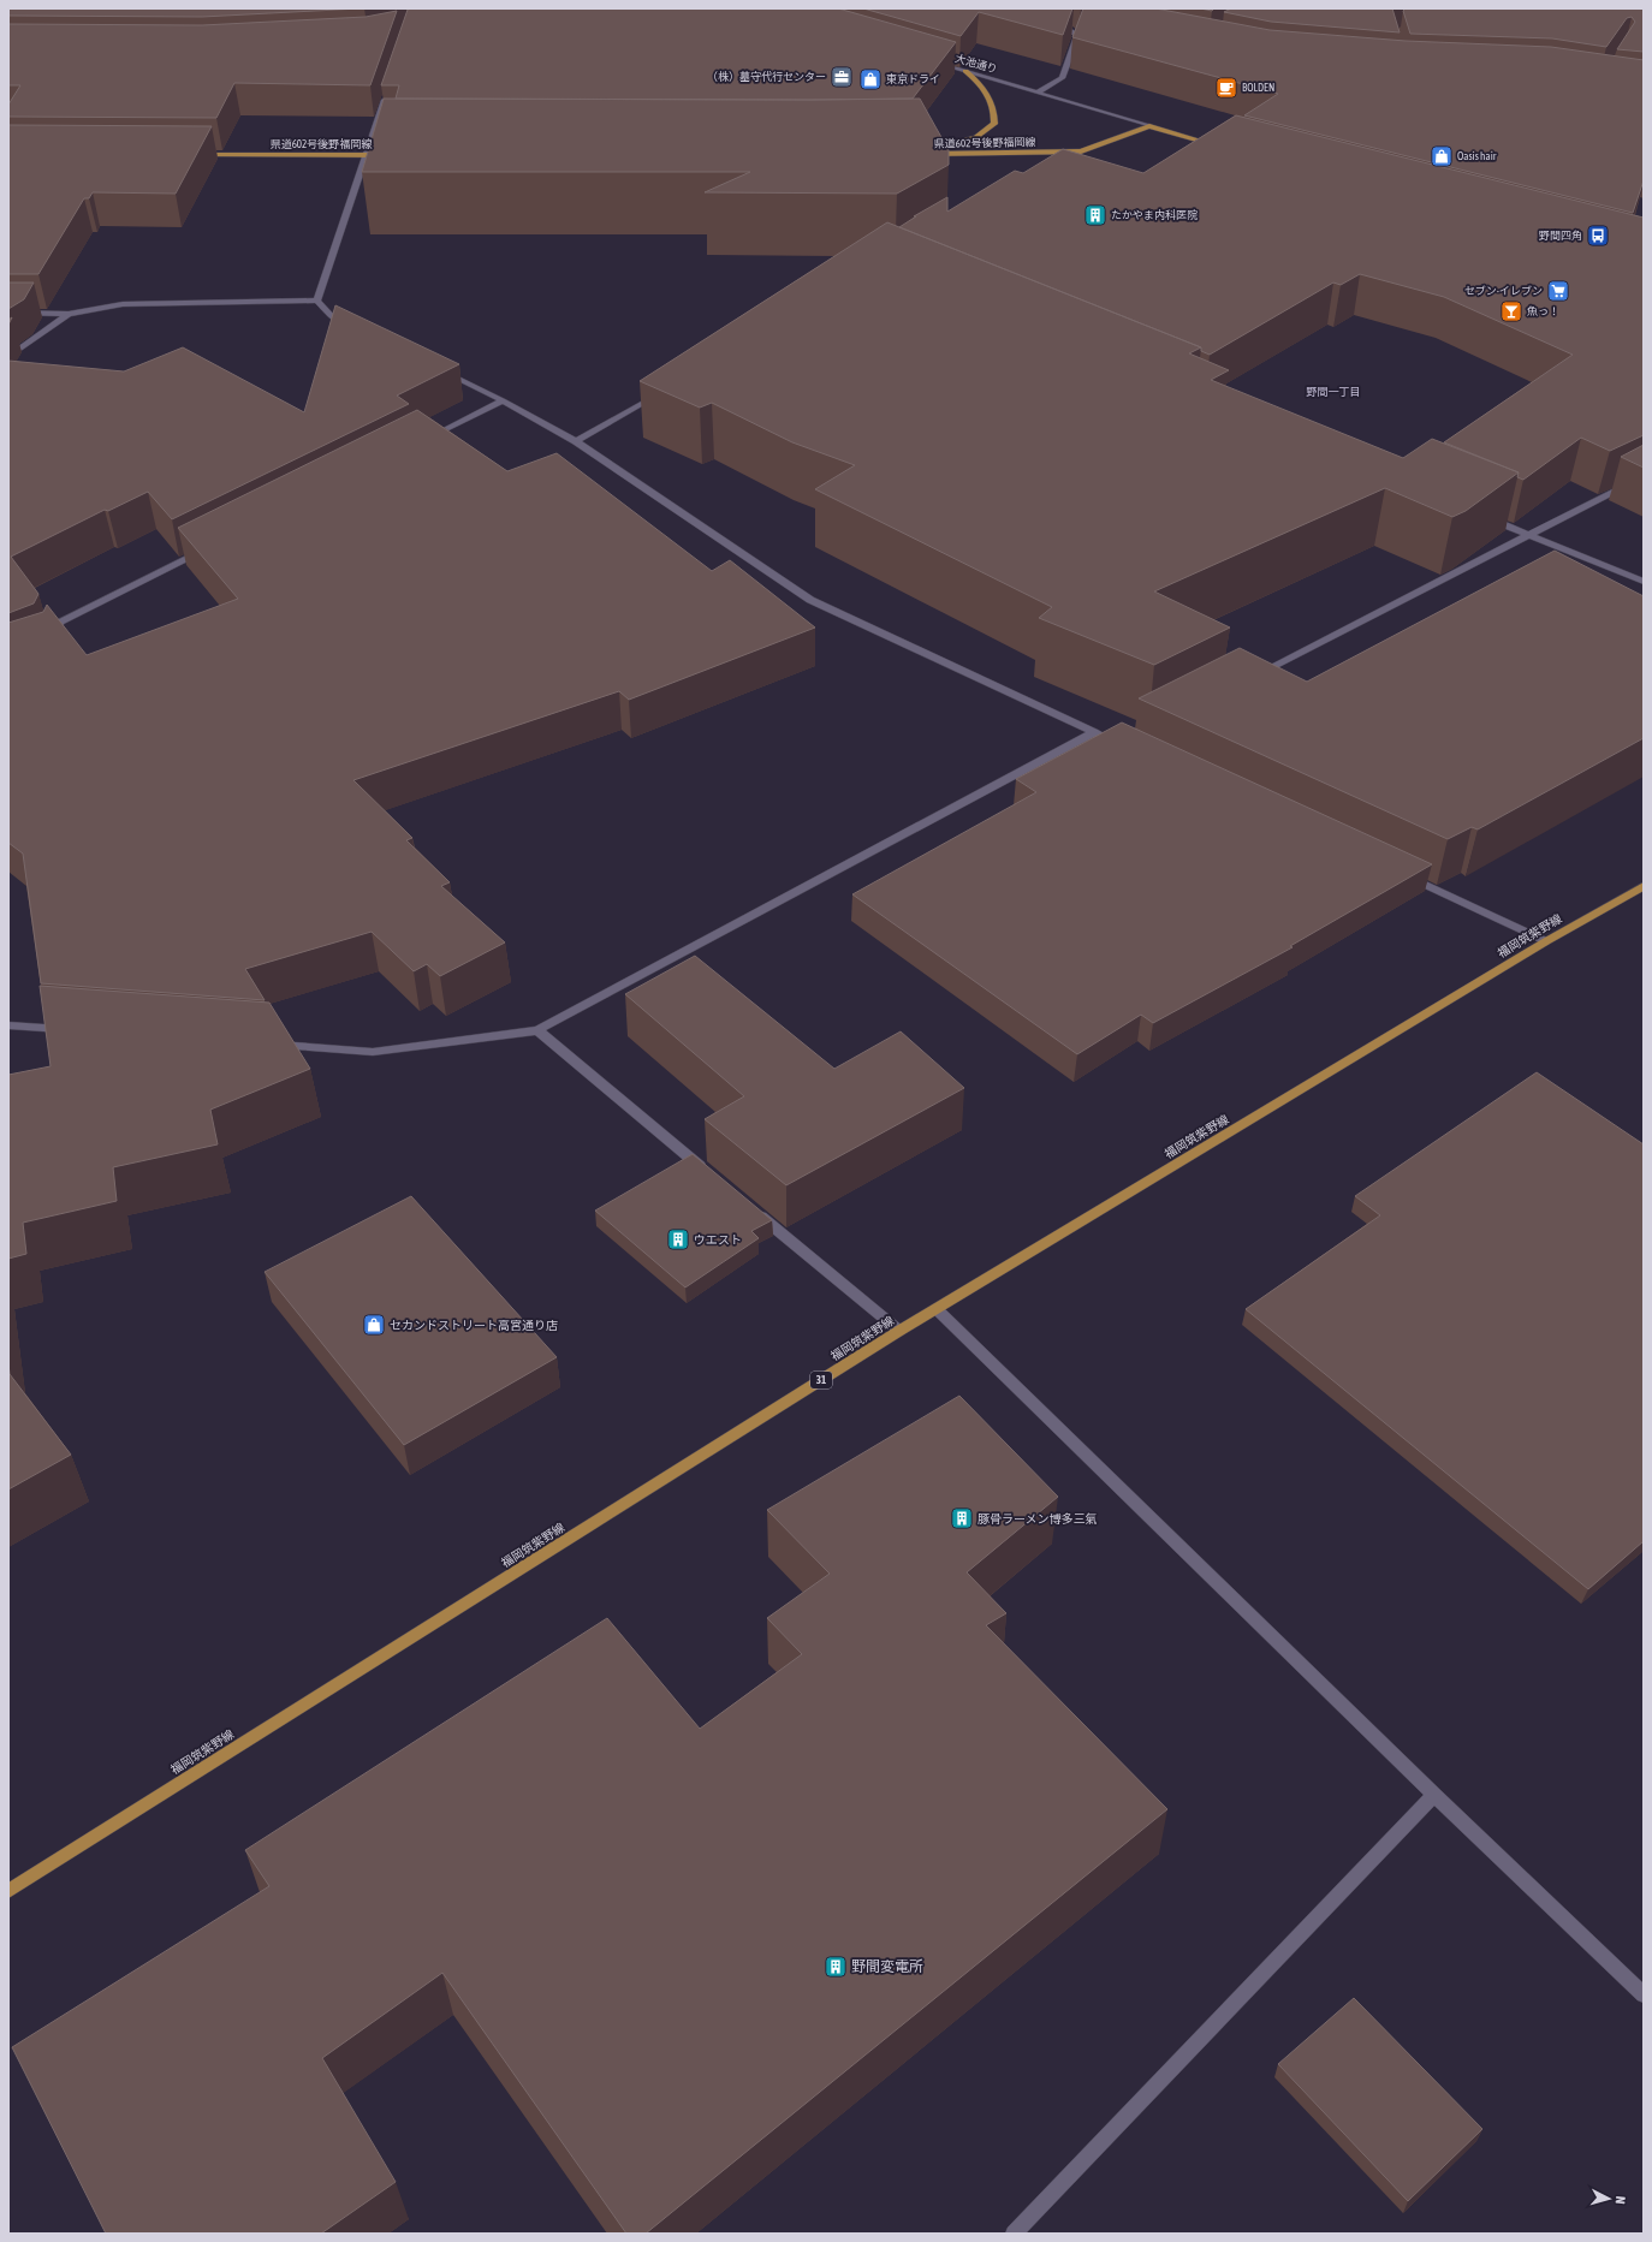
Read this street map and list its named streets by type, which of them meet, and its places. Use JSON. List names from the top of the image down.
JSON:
{
  "streets": {
    "main road": ["県道602号後野福岡線", "福岡筑紫野線", "31"],
    "street": ["大池通り"]
  },
  "crossings": [
    ["大池通り", "県道602号後野福岡線"]
  ],
  "districts": ["野間一丁目"],
  "places": {
    "office": ["（株）墓守代行センター"],
    "shop": ["東京ドライ", "Oasis hair", "セカンドストリート高宮通り店"],
    "cafe": ["BOLDEN"],
    "building": [
      "たかやま内科医院",
      "ウエスト",
      "豚骨ラーメン博多三氣",
      "野間変電所"
    ],
    "bus stop": ["野間四角"],
    "supermarket": ["セブン-イレブン"],
    "bar": ["魚っ！"]
  },
  "north": "right"
}
